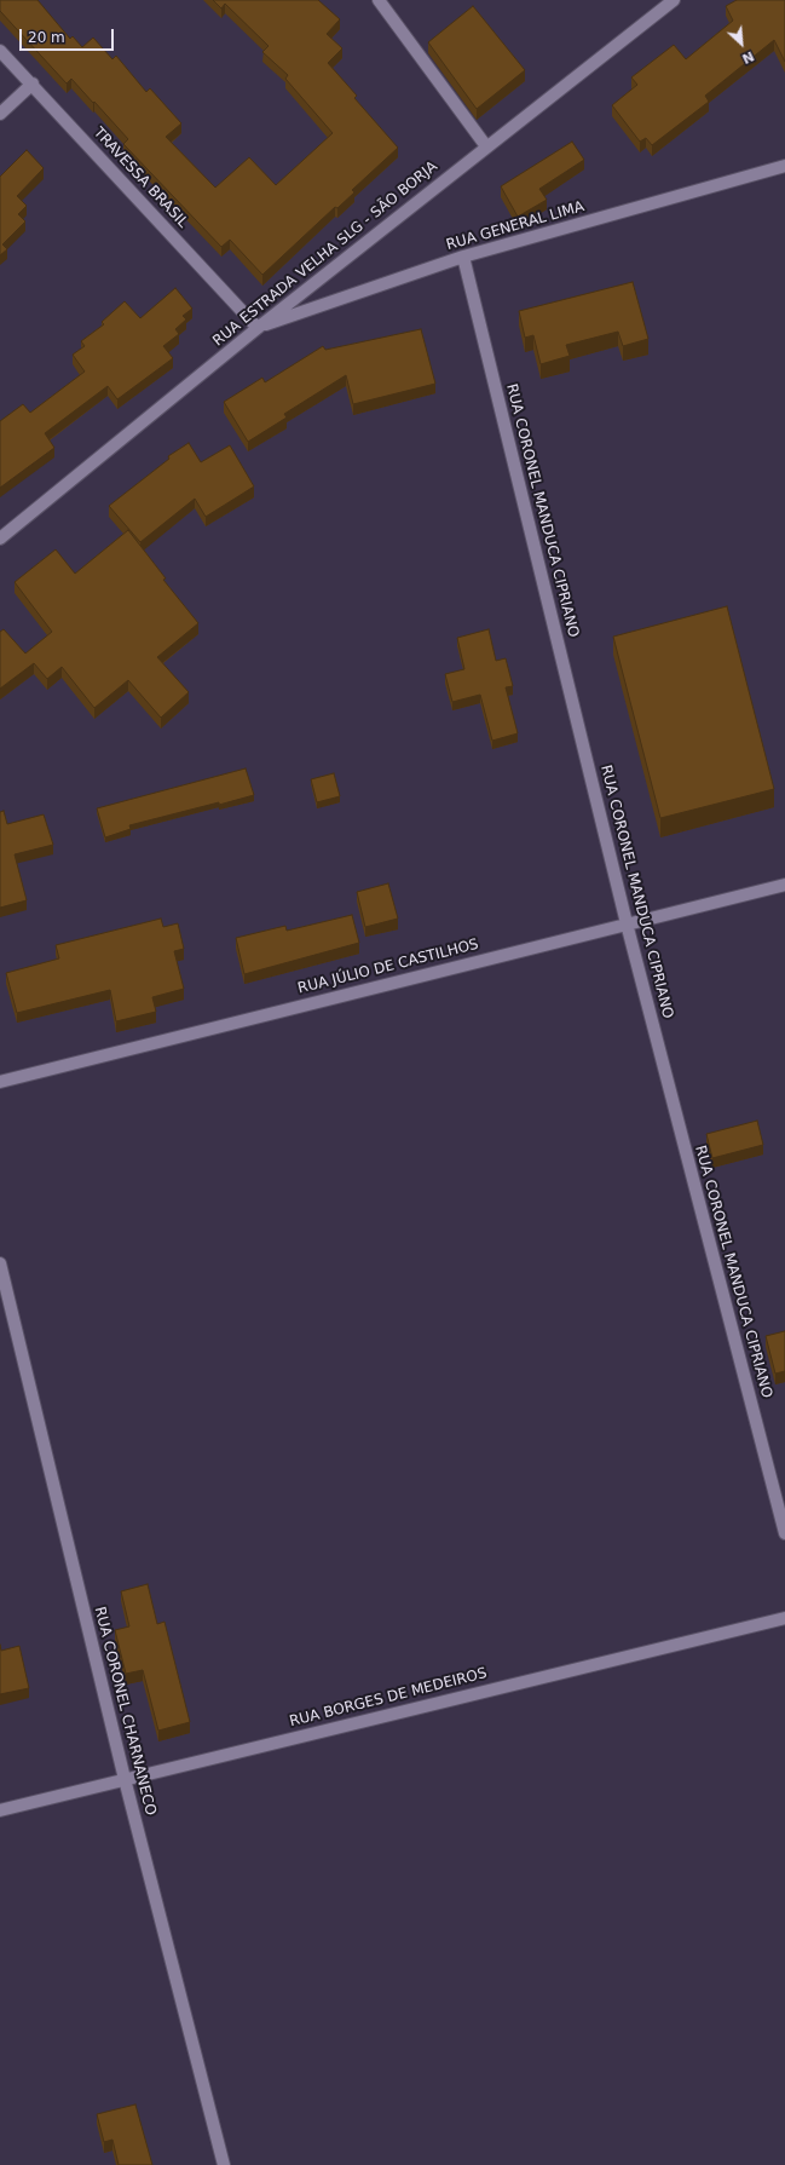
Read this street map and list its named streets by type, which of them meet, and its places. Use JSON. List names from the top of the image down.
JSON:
{
  "streets": {
    "street": [
      "TRAVESSA BRASIL",
      "RUA GENERAL LIMA",
      "RUA ESTRADA VELHA SLG - SÃO BORJA",
      "RUA CORONEL MANDUCA CIPRIANO",
      "RUA JÚLIO DE CASTILHOS",
      "RUA BORGES DE MEDEIROS",
      "RUA CORONEL CHARNANECO"
    ]
  },
  "crossings": [
    ["TRAVESSA BRASIL", "RUA GENERAL LIMA"],
    ["TRAVESSA BRASIL", "RUA ESTRADA VELHA SLG - SÃO BORJA"],
    ["RUA GENERAL LIMA", "RUA ESTRADA VELHA SLG - SÃO BORJA"],
    ["RUA GENERAL LIMA", "RUA CORONEL MANDUCA CIPRIANO"],
    ["RUA CORONEL MANDUCA CIPRIANO", "RUA JÚLIO DE CASTILHOS"],
    ["RUA BORGES DE MEDEIROS", "RUA CORONEL CHARNANECO"]
  ],
  "scale_bar": "20 m",
  "north": "bottom right"
}
